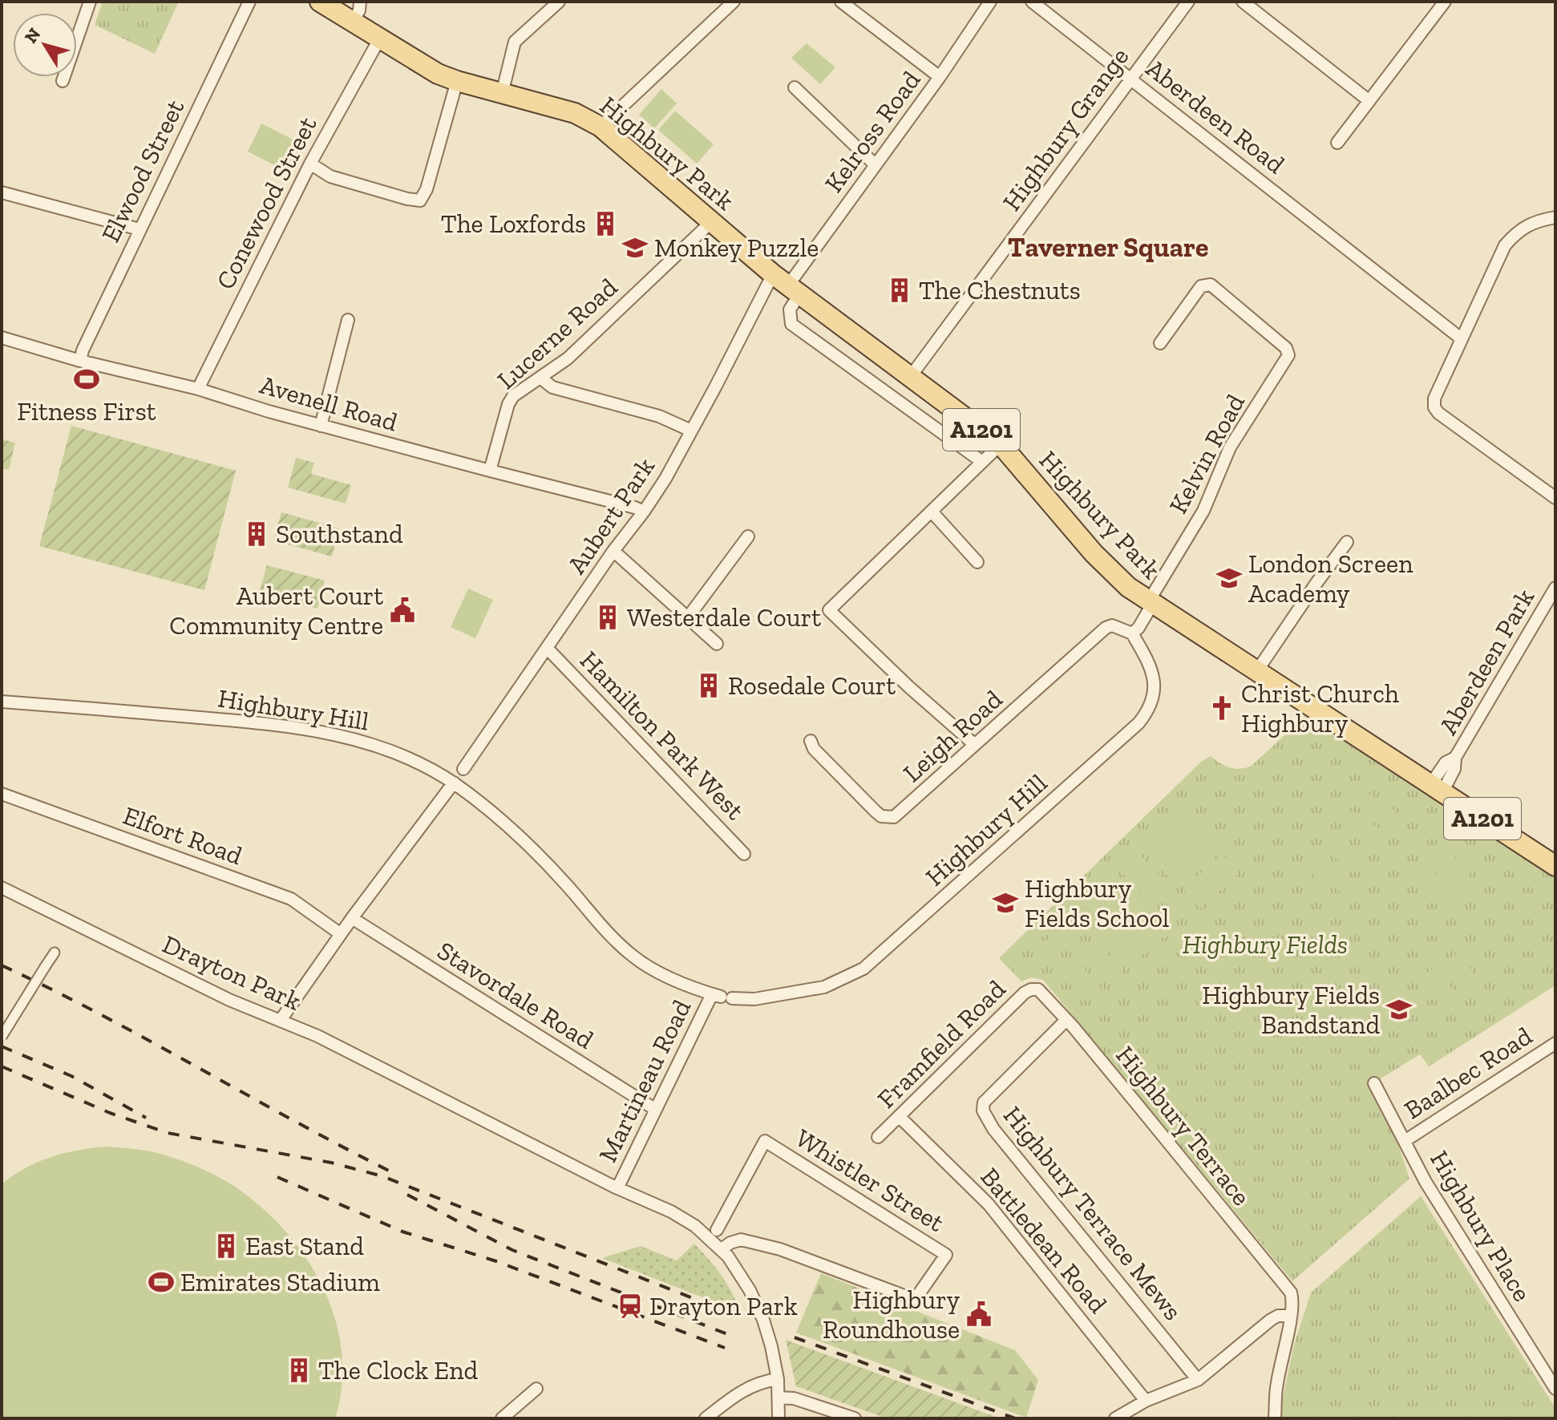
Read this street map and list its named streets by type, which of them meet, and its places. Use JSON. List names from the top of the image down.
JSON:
{
  "streets": {
    "main road": ["Highbury Park", "A1201"],
    "street": [
      "Aberdeen Road",
      "Highbury Grange",
      "Kelross Road",
      "Elwood Street",
      "Conewood Street",
      "Lucerne Road",
      "Avenell Road",
      "Kelvin Road",
      "Aubert Park",
      "Aberdeen Park",
      "Highbury Hill",
      "Hamilton Park West",
      "Leigh Road",
      "Elfort Road",
      "Drayton Park",
      "Stavordale Road",
      "Framfield Road",
      "Baalbec Road",
      "Martineau Road",
      "Highbury Terrace",
      "Whistler Street",
      "Highbury Terrace Mews",
      "Highbury Place",
      "Battledean Road"
    ]
  },
  "crossings": [
    ["Aberdeen Road", "Highbury Grange"],
    ["Highbury Grange", "Highbury Park"],
    ["Kelross Road", "Highbury Park"],
    ["Kelross Road", "Aubert Park"],
    ["Highbury Park", "Conewood Street"],
    ["Highbury Park", "Lucerne Road"],
    ["Highbury Park", "A1201"],
    ["Highbury Park", "Kelvin Road"],
    ["Highbury Park", "Aubert Park"],
    ["Elwood Street", "Avenell Road"],
    ["Conewood Street", "Avenell Road"],
    ["Conewood Street", "A1201"],
    ["Lucerne Road", "Avenell Road"],
    ["Avenell Road", "Aubert Park"],
    ["A1201", "Kelvin Road"],
    ["A1201", "Aberdeen Park"],
    ["Aubert Park", "Hamilton Park West"],
    ["Highbury Hill", "Leigh Road"],
    ["Highbury Hill", "Martineau Road"],
    ["Drayton Park", "Martineau Road"],
    ["Drayton Park", "Whistler Street"],
    ["Stavordale Road", "Martineau Road"],
    ["Framfield Road", "Highbury Terrace"],
    ["Framfield Road", "Battledean Road"],
    ["Baalbec Road", "Highbury Place"],
    ["Highbury Terrace", "Highbury Terrace Mews"]
  ],
  "districts": ["Taverner Square"],
  "parks": ["Highbury Fields"],
  "places": {
    "building": [
      "The Loxfords",
      "The Chestnuts",
      "Southstand",
      "Westerdale Court",
      "Rosedale Court",
      "East Stand",
      "The Clock End"
    ],
    "school or university": [
      "Monkey Puzzle",
      "London Screen Academy",
      "Highbury Fields School",
      "Highbury Fields Bandstand"
    ],
    "sports": ["Fitness First", "Emirates Stadium"],
    "public building": ["Aubert Court Community Centre", "Highbury Roundhouse"],
    "church": ["Christ Church Highbury"],
    "station": ["Drayton Park"]
  },
  "north": "top left"
}
